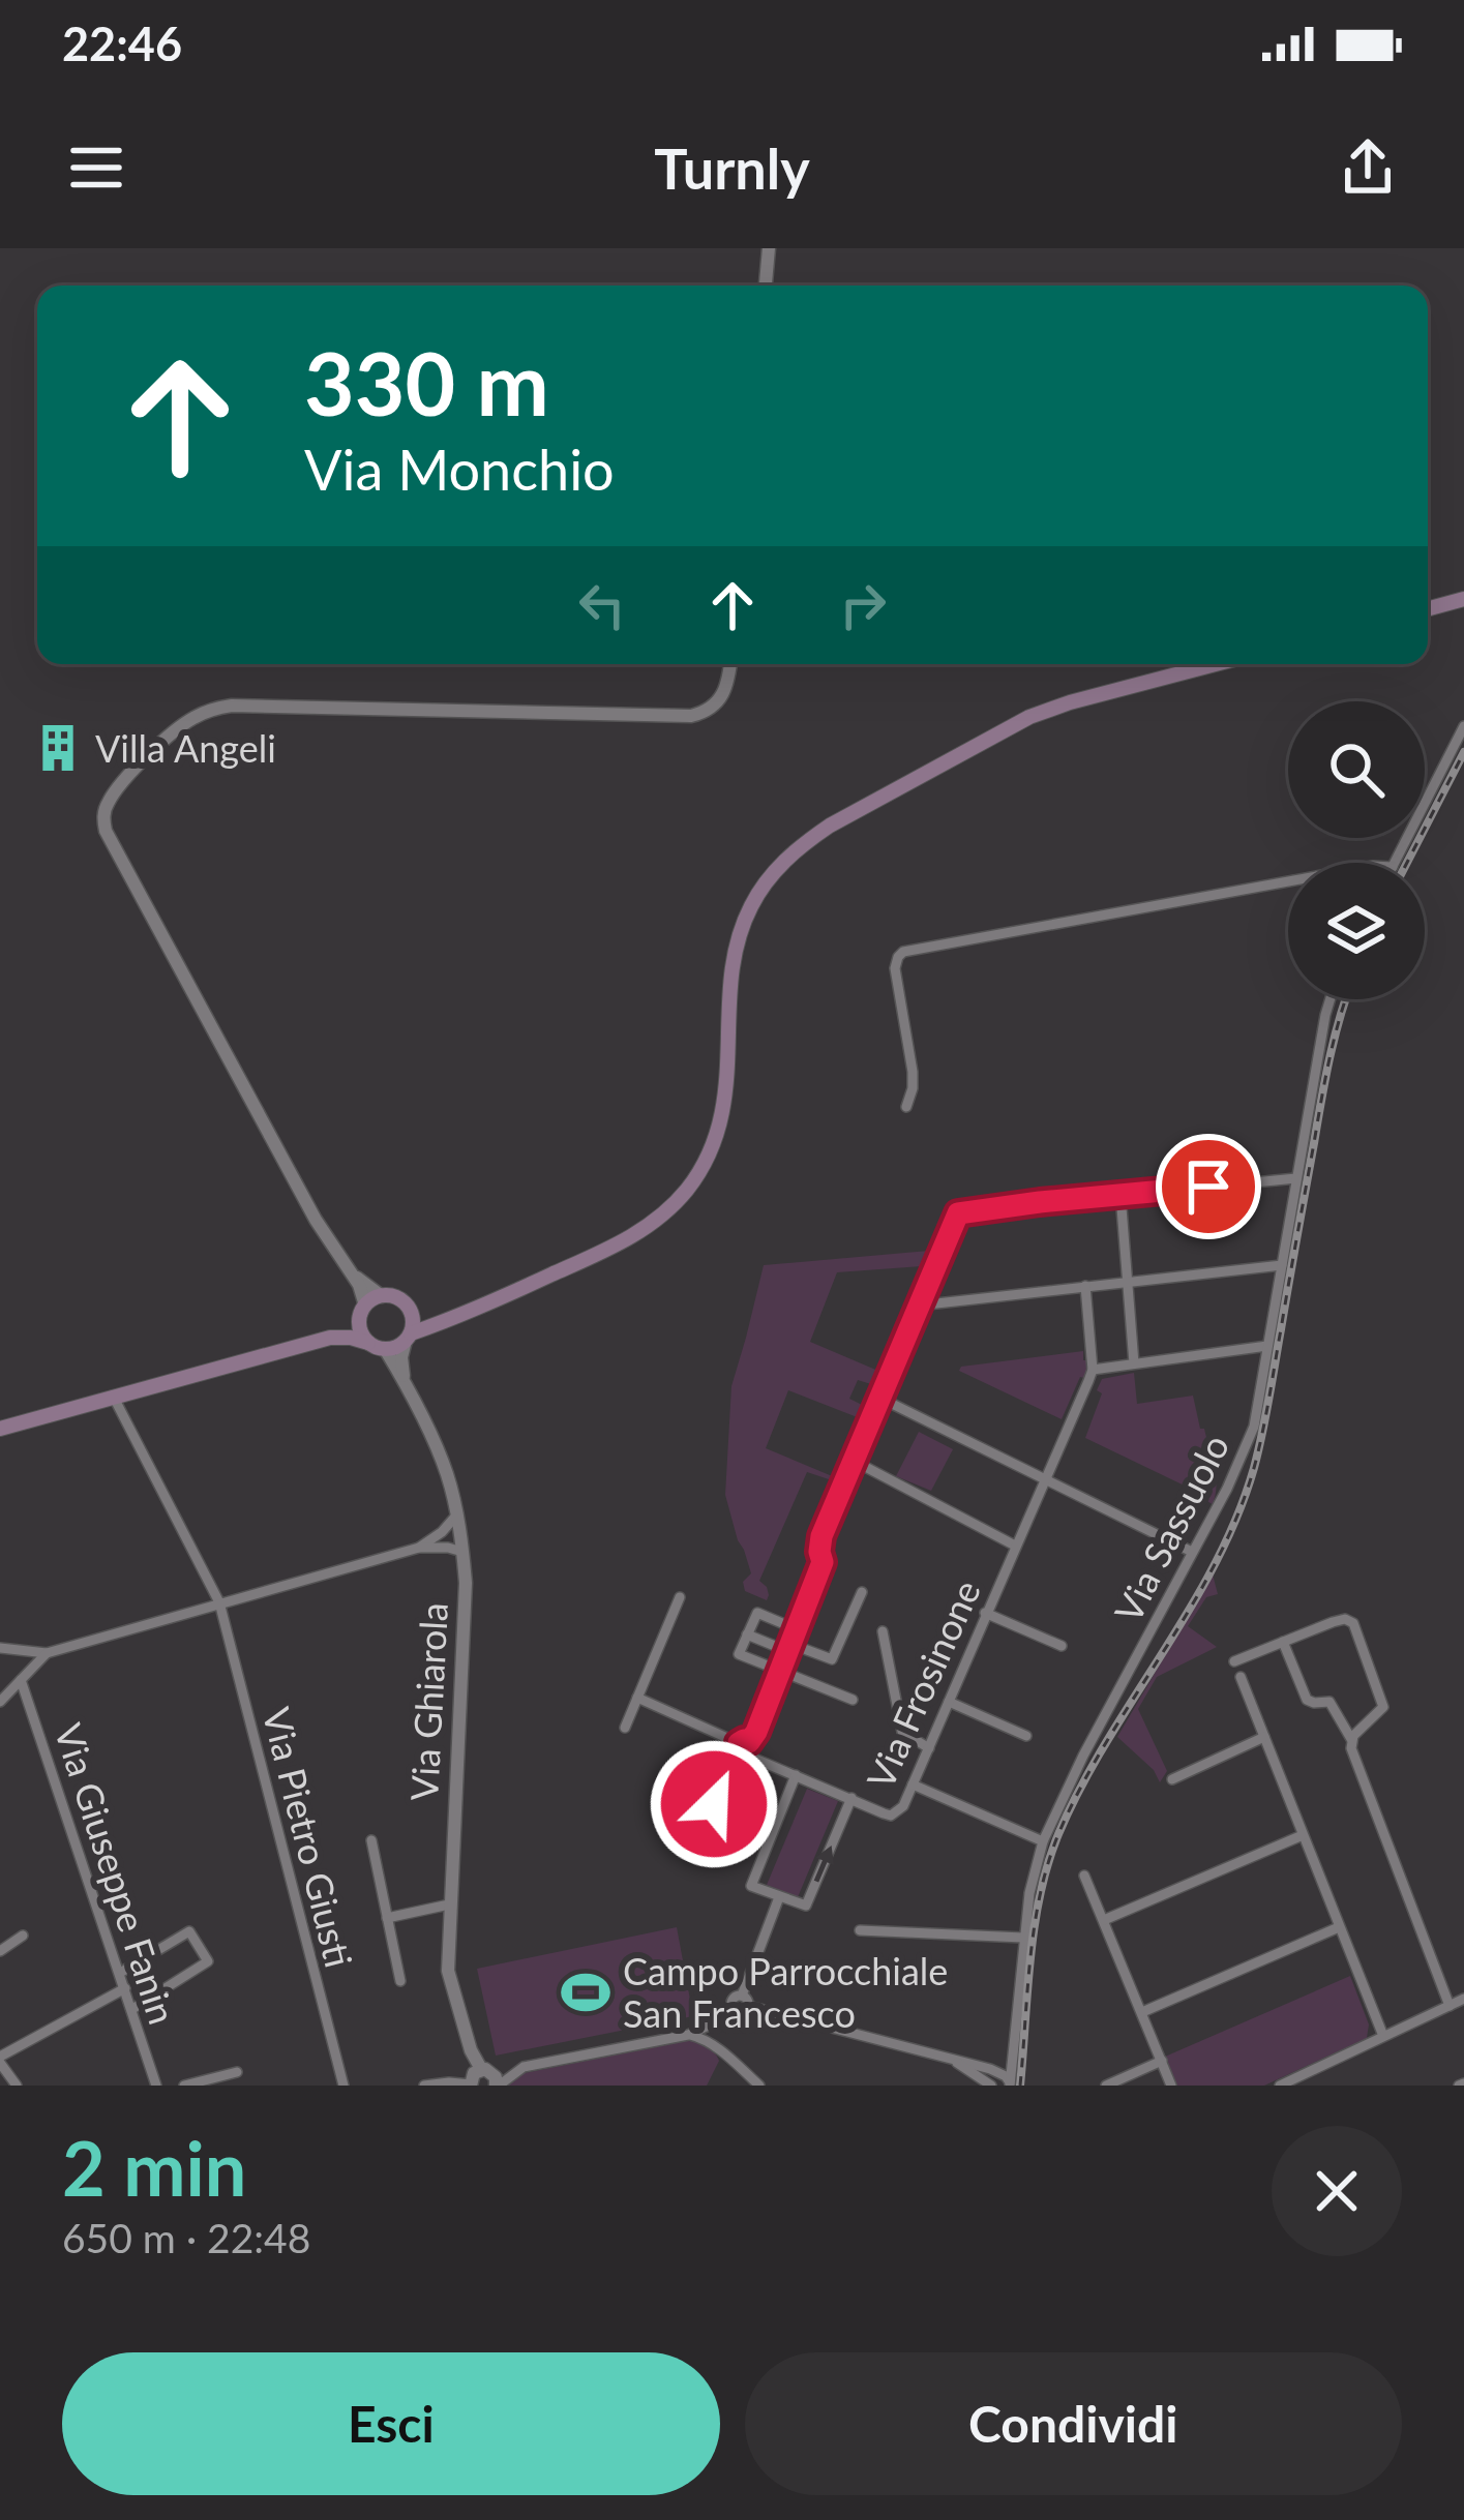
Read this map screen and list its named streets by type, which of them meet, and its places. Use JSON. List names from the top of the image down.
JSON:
{
  "streets": {
    "street": [
      "Via Sassuolo",
      "Via Frosinone",
      "Via Ghiarola",
      "Via Pietro Giusti",
      "Via Giuseppe Fanin"
    ]
  },
  "places": {
    "building": ["Villa Angeli"],
    "sports": ["Campo Parrocchiale San Francesco"]
  },
  "page": {
    "status": "22:46",
    "header": "Turnly",
    "turn": ["330 m", "Via Monchio"],
    "heading": ["2 min", "650 m · 22:48"],
    "buttons": ["Esci", "Condividi"]
  }
}
